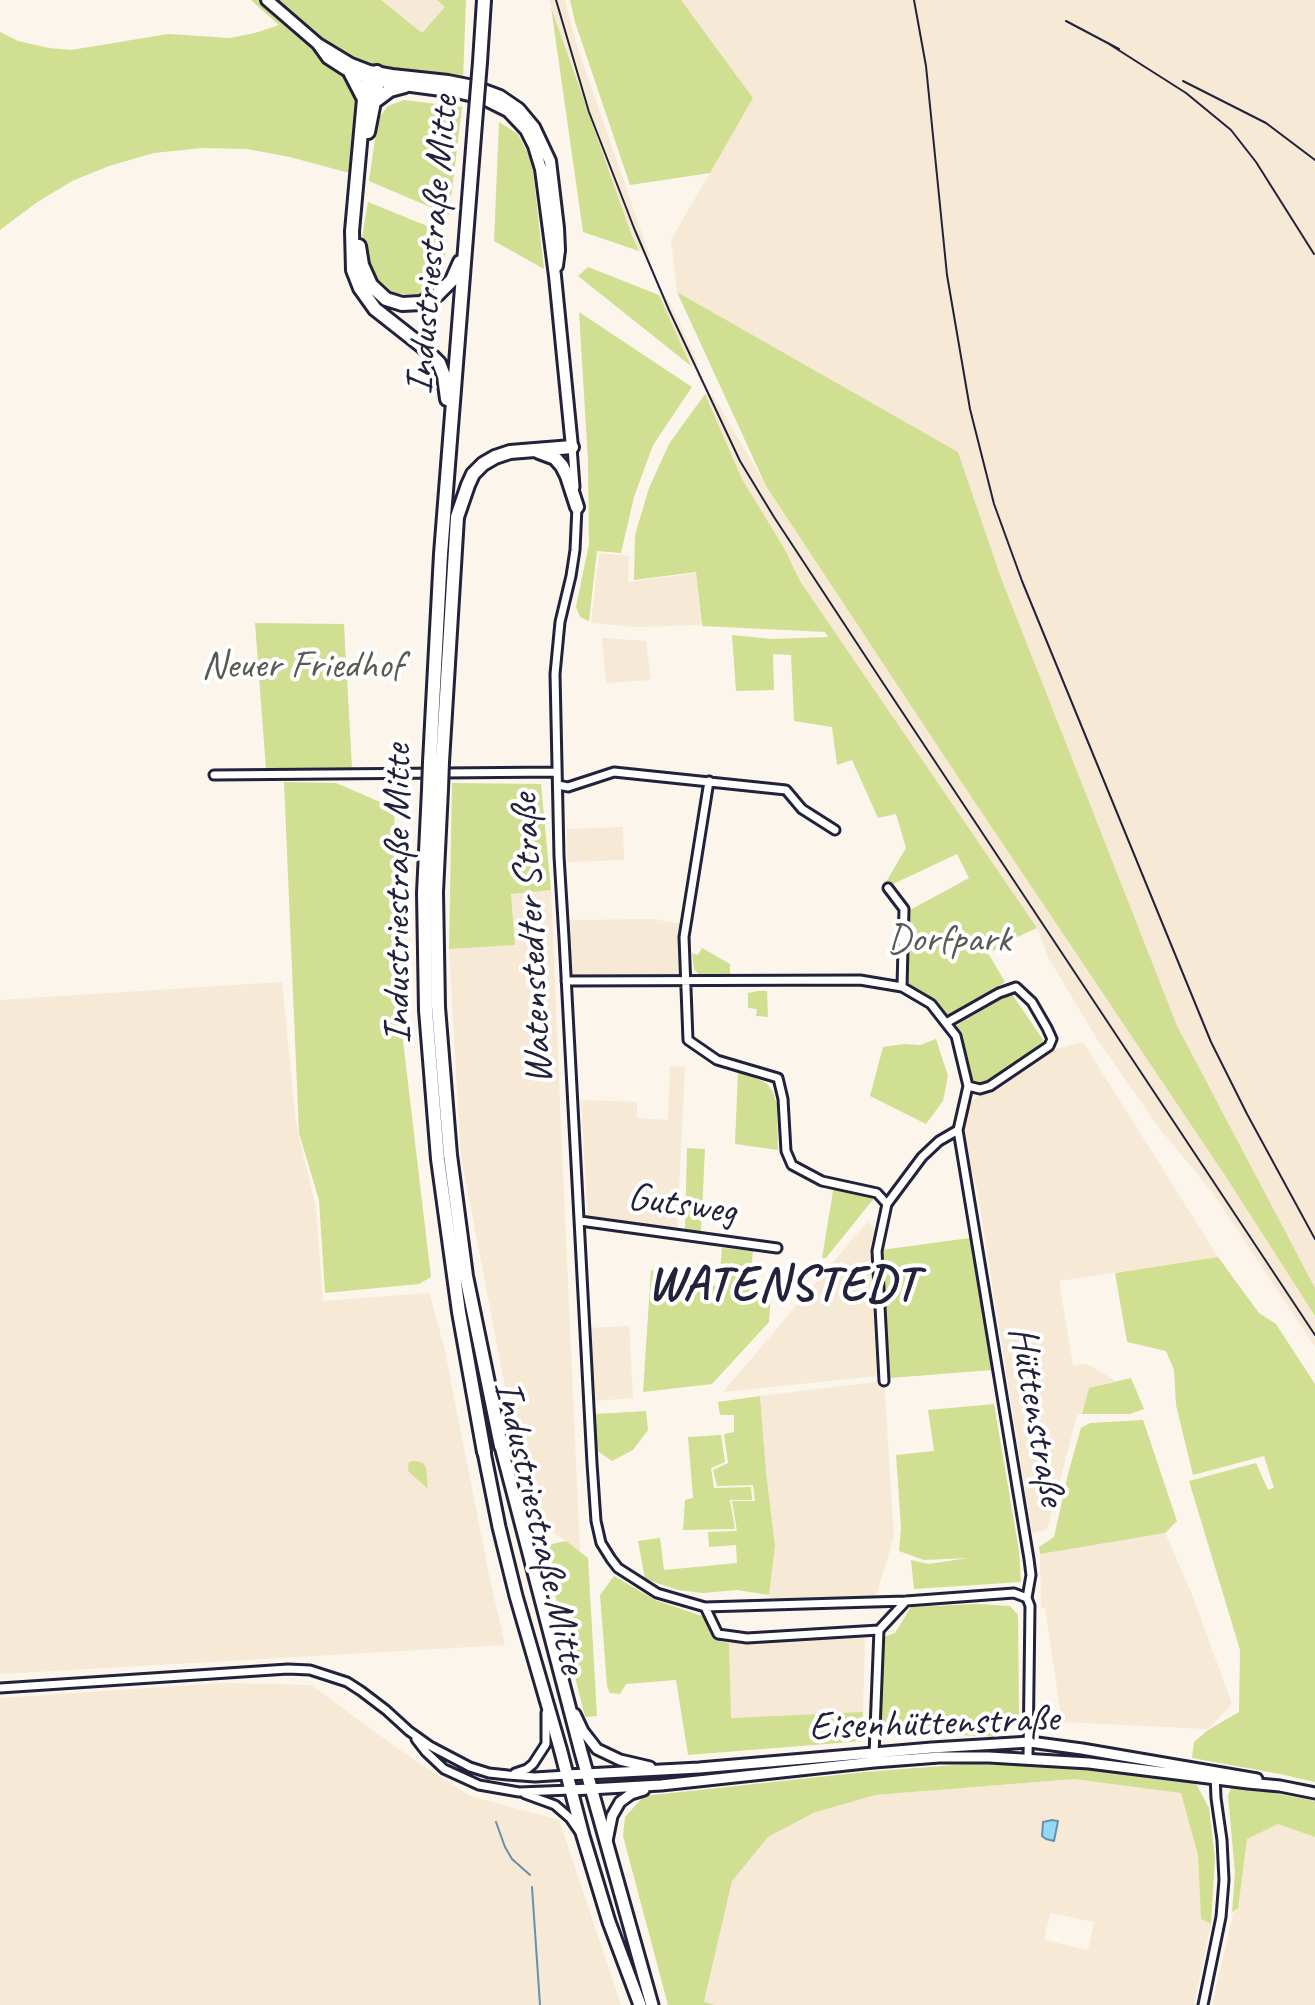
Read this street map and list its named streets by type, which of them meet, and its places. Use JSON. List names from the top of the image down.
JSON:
{
  "streets": {
    "highway": ["Industriestraße Mitte"],
    "main road": ["Watenstedter Straße"],
    "street": ["Gutsweg", "Hüttenstraße", "Eisenhüttenstraße"]
  },
  "crossings": [
    ["Industriestraße Mitte", "Eisenhüttenstraße"],
    ["Watenstedter Straße", "Gutsweg"],
    ["Watenstedter Straße", "Hüttenstraße"],
    ["Hüttenstraße", "Eisenhüttenstraße"]
  ],
  "districts": ["WATENSTEDT"],
  "parks": ["Neuer Friedhof", "Dorfpark"]
}
